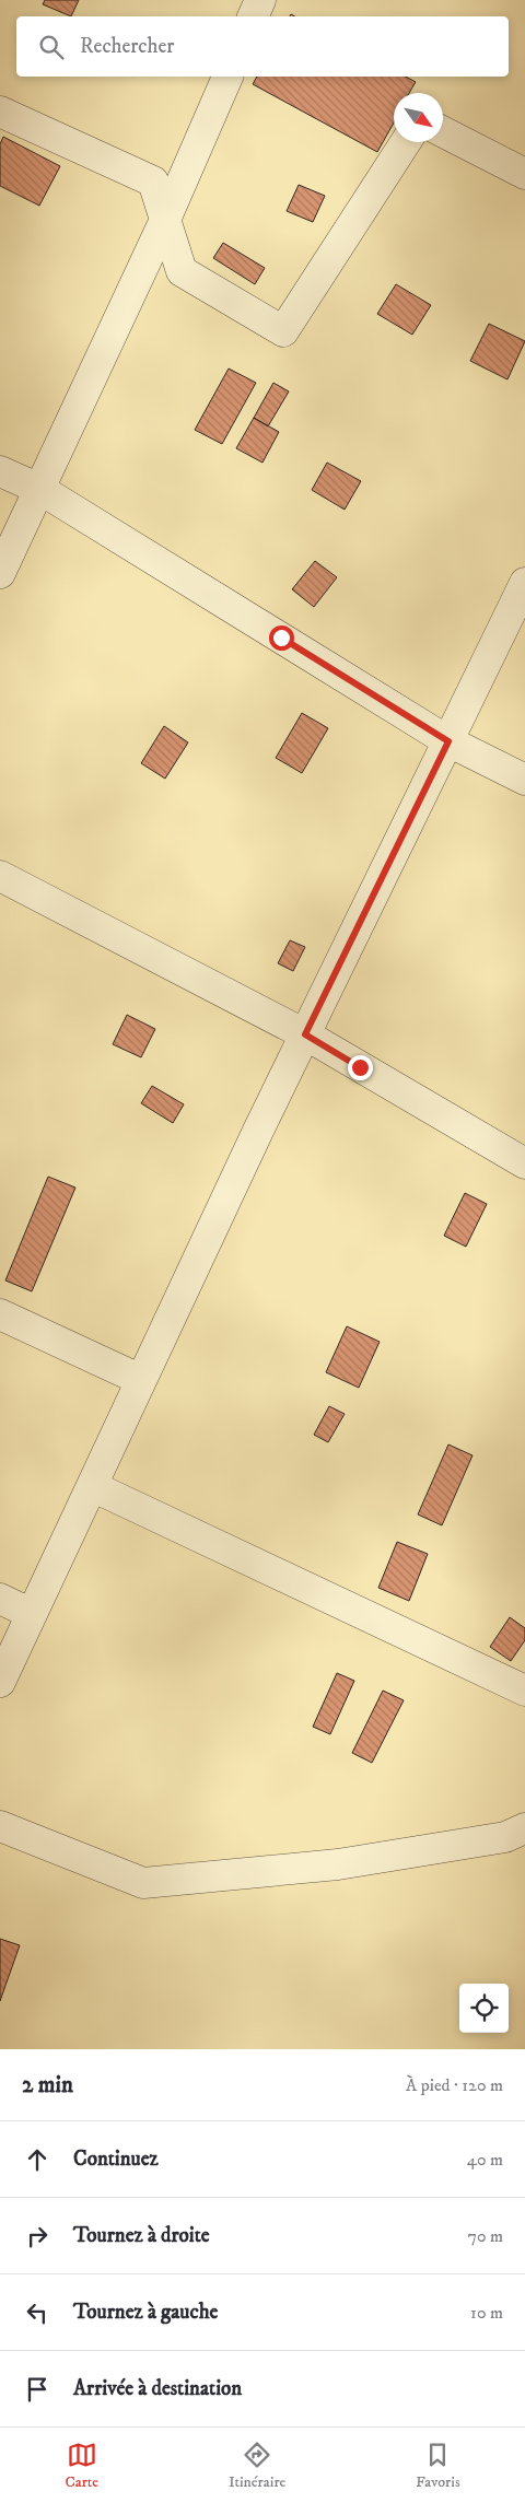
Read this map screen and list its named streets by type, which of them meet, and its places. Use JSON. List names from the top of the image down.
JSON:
{
  "north": "bottom right",
  "page": {
    "search": "Rechercher",
    "heading": ["2 min", "À pied · 120 m"],
    "list": [
      ["Continuez", "40 m"],
      ["Tournez à droite", "70 m"],
      ["Tournez à gauche", "10 m"],
      "Arrivée à destination"
    ],
    "nav": ["Carte", "Itinéraire", "Favoris"]
  }
}
